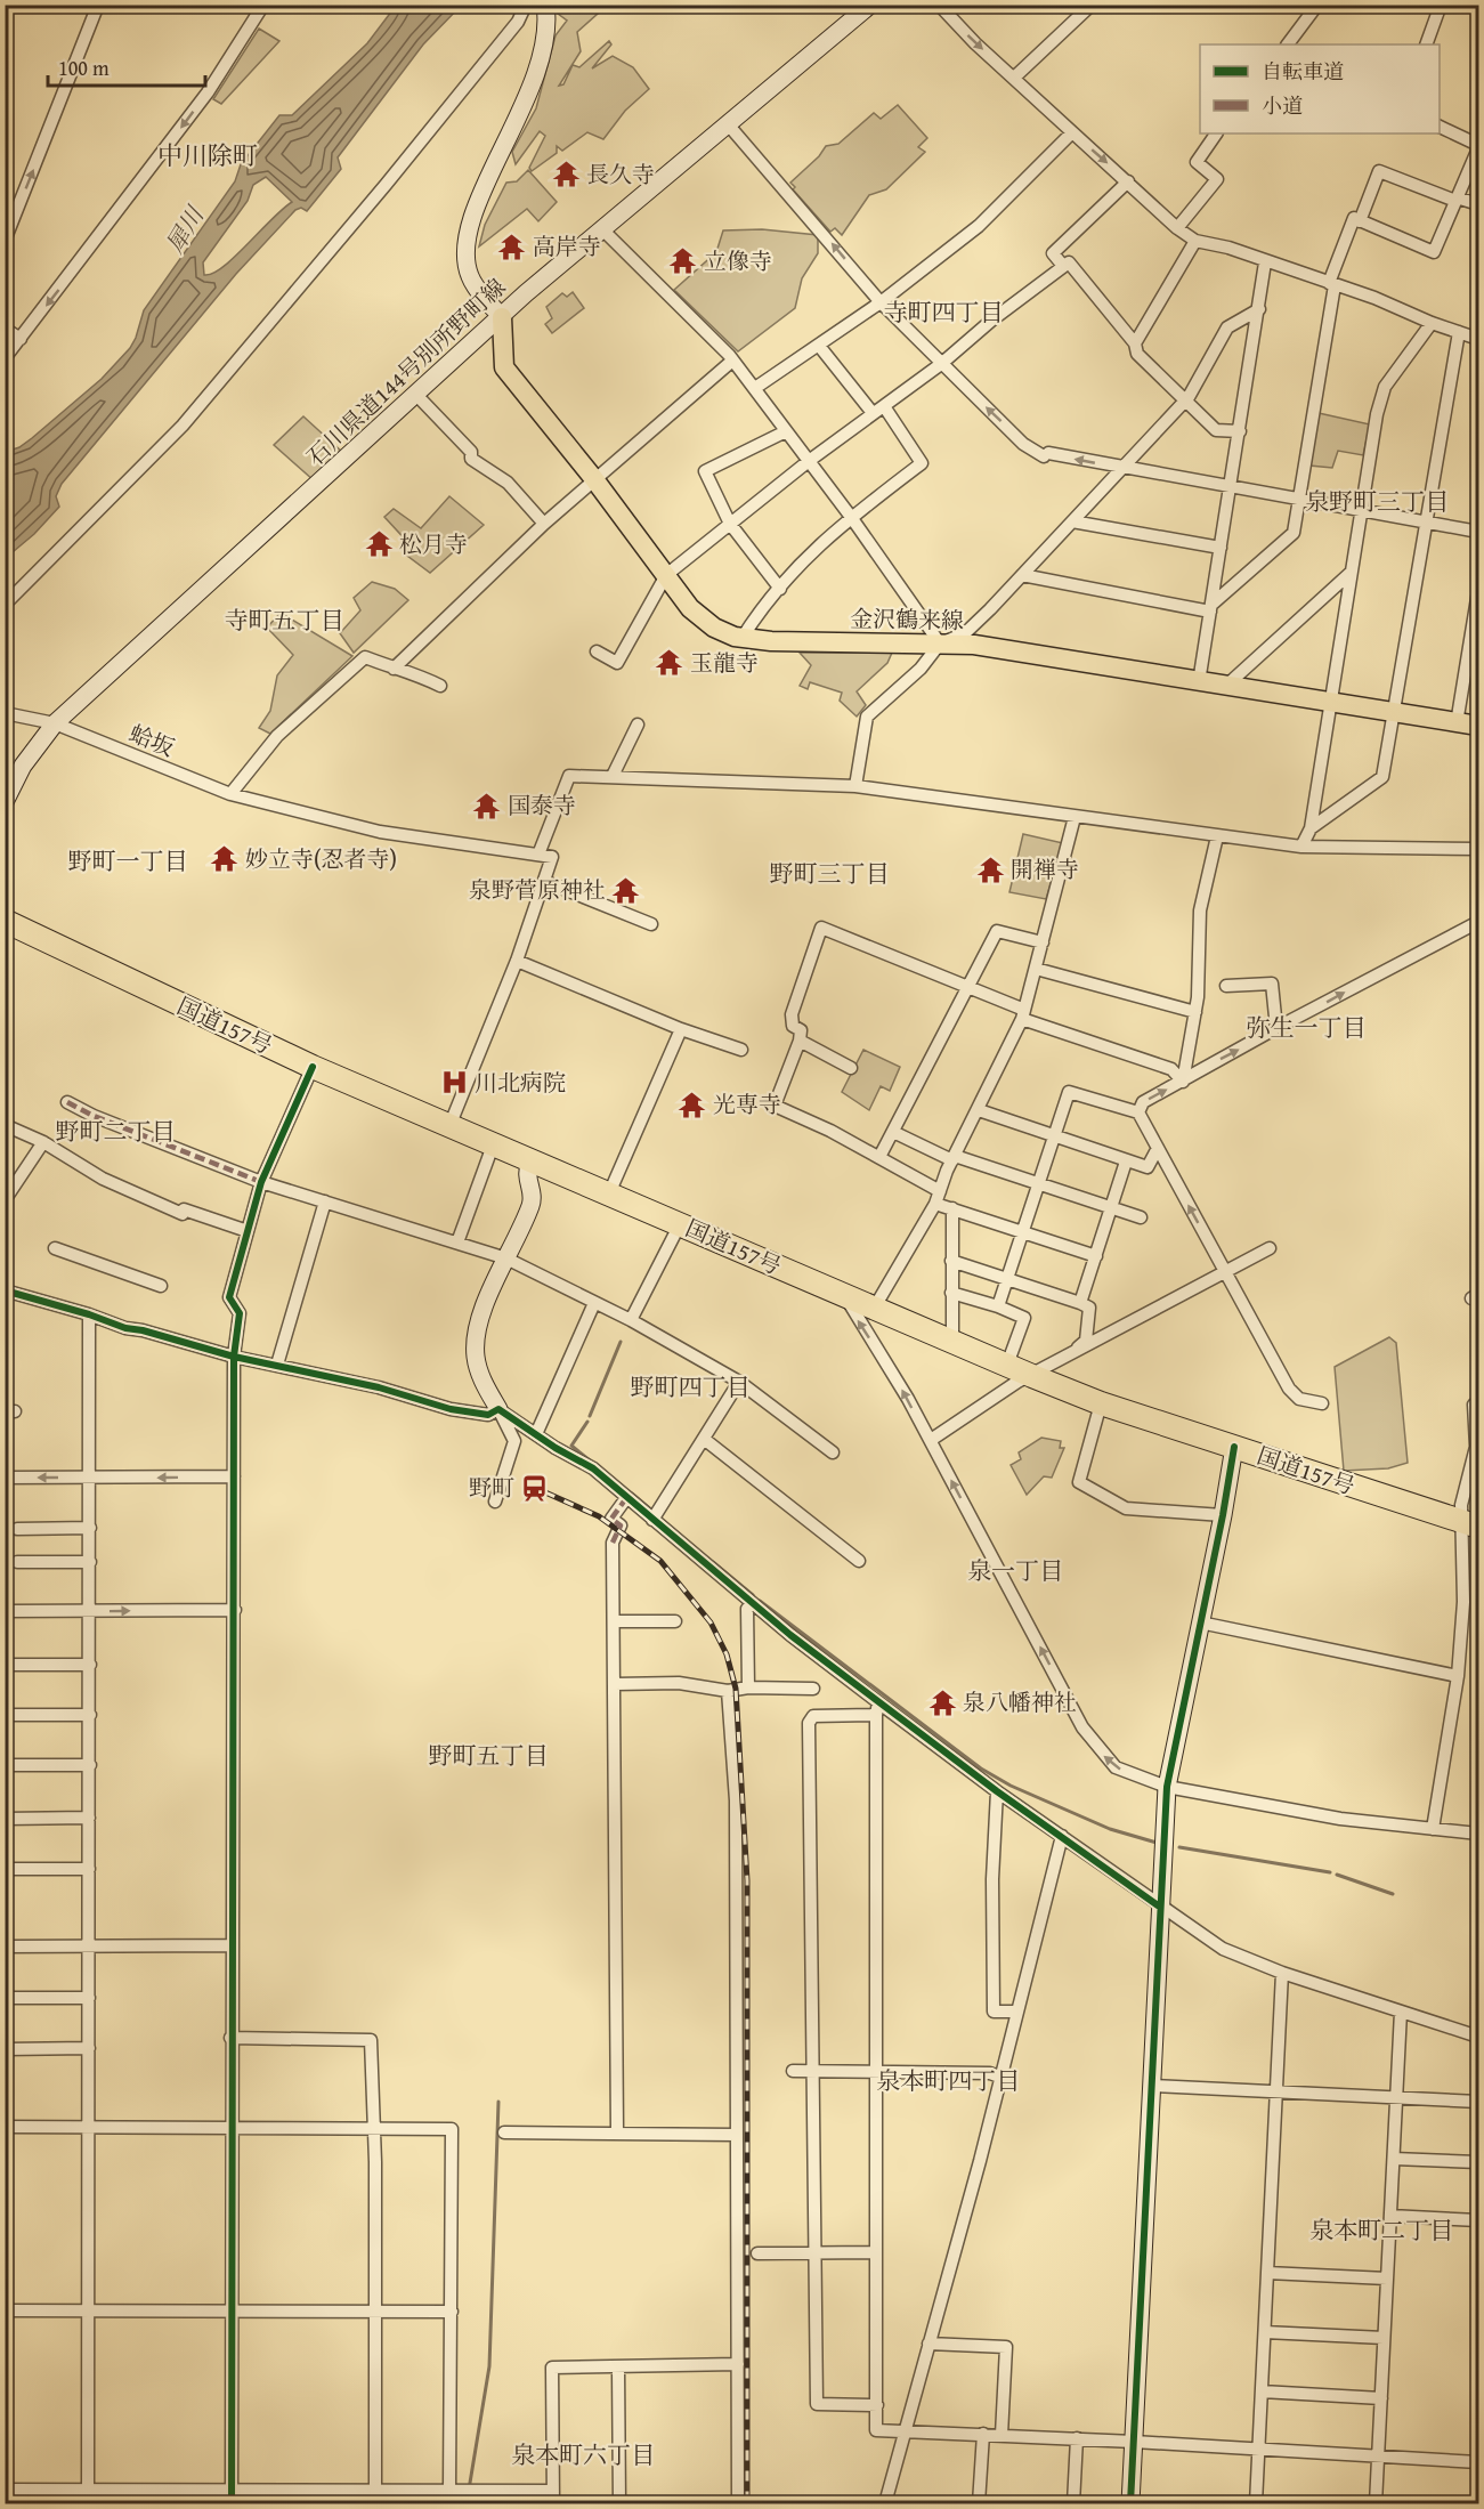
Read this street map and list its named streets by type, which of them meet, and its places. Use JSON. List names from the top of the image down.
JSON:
{
  "streets": {
    "highway": ["国道157号"],
    "main road": ["金沢鶴来線"],
    "street": ["石川県道144号別所野町線", "蛤坂"]
  },
  "crossings": [
    ["石川県道144号別所野町線", "金沢鶴来線"],
    ["石川県道144号別所野町線", "蛤坂"]
  ],
  "districts": [
    "中川除町",
    "寺町四丁目",
    "泉野町三丁目",
    "寺町五丁目",
    "野町一丁目",
    "野町三丁目",
    "弥生一丁目",
    "野町二丁目",
    "野町四丁目",
    "泉一丁目",
    "野町五丁目",
    "泉本町四丁目",
    "泉本町二丁目",
    "泉本町六丁目"
  ],
  "water": ["犀川"],
  "places": {
    "temple": [
      "長久寺",
      "高岸寺",
      "立像寺",
      "松月寺",
      "玉龍寺",
      "国泰寺",
      "妙立寺(忍者寺)",
      "開禅寺",
      "泉野菅原神社",
      "光専寺",
      "泉八幡神社"
    ],
    "hospital": ["川北病院"],
    "station": ["野町"]
  },
  "legend": ["自転車道", "小道"],
  "scale_bar": "100 m"
}
